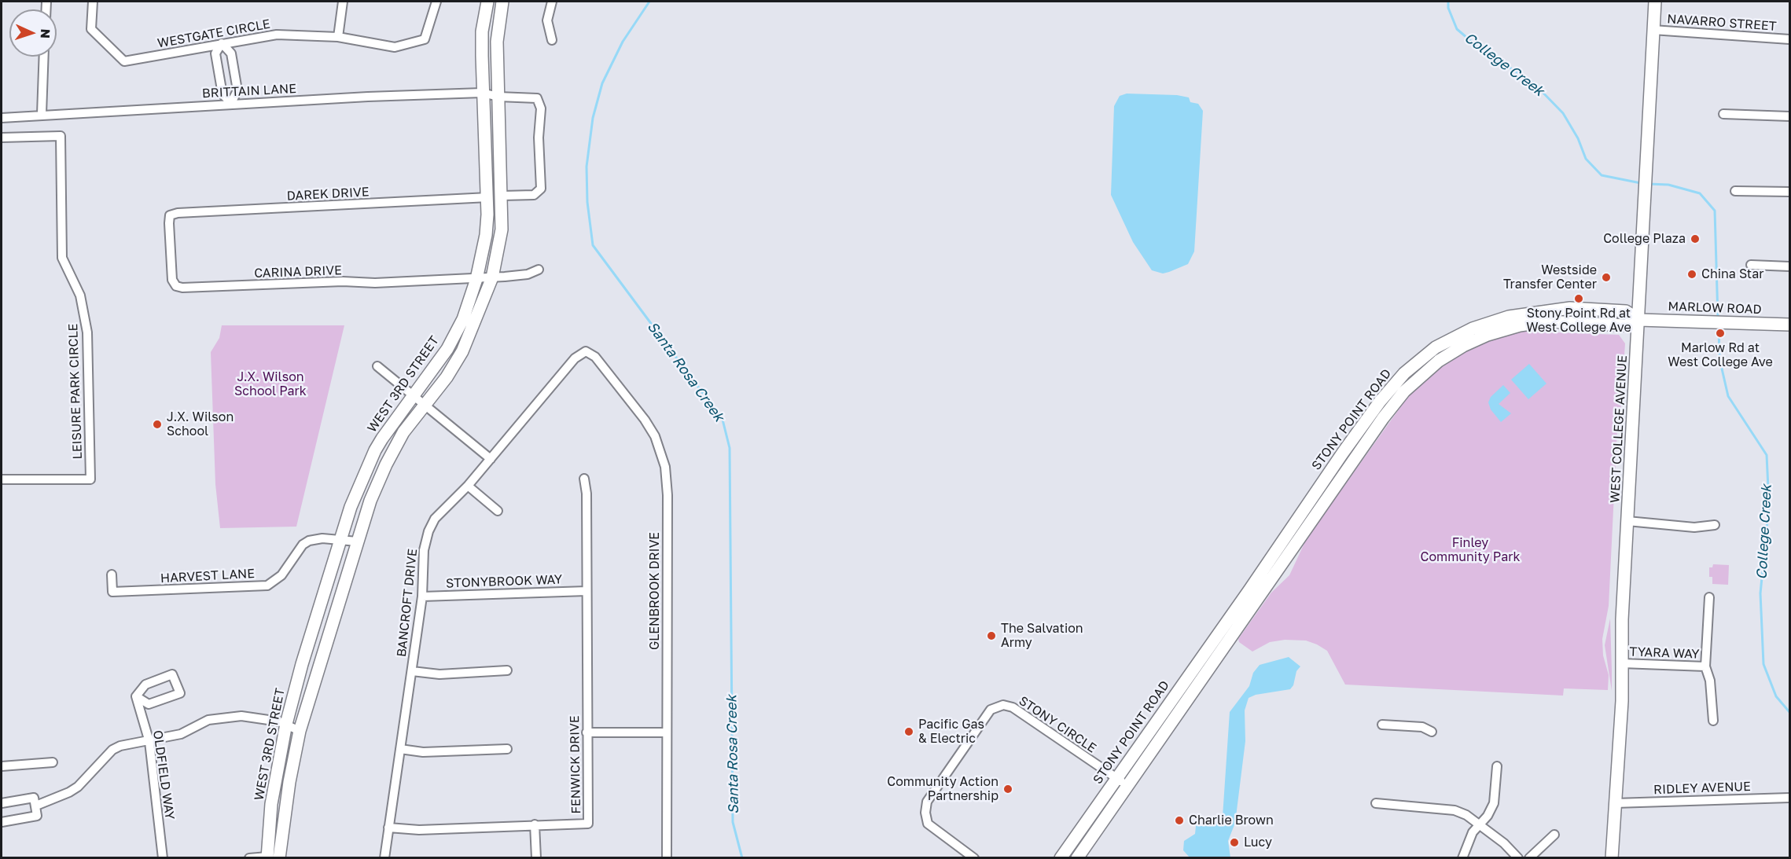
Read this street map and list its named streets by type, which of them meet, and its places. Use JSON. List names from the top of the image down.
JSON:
{
  "streets": {
    "main road": [
      "MARLOW ROAD",
      "WEST 3RD STREET",
      "STONY POINT ROAD",
      "WEST COLLEGE AVENUE"
    ],
    "street": [
      "NAVARRO STREET",
      "WESTGATE CIRCLE",
      "BRITTAIN LANE",
      "DAREK DRIVE",
      "CARINA DRIVE",
      "LEISURE PARK CIRCLE",
      "HARVEST LANE",
      "STONYBROOK WAY",
      "GLENBROOK DRIVE",
      "BANCROFT DRIVE",
      "TYARA WAY",
      "STONY CIRCLE",
      "FENWICK DRIVE",
      "OLDFIELD WAY",
      "RIDLEY AVENUE"
    ]
  },
  "crossings": [
    ["NAVARRO STREET", "WEST COLLEGE AVENUE"],
    ["BRITTAIN LANE", "WEST 3RD STREET"],
    ["DAREK DRIVE", "CARINA DRIVE"],
    ["DAREK DRIVE", "WEST 3RD STREET"],
    ["CARINA DRIVE", "WEST 3RD STREET"],
    ["MARLOW ROAD", "STONY POINT ROAD"],
    ["MARLOW ROAD", "WEST COLLEGE AVENUE"],
    ["WEST 3RD STREET", "HARVEST LANE"],
    ["STONY POINT ROAD", "WEST COLLEGE AVENUE"],
    ["STONY POINT ROAD", "STONY CIRCLE"],
    ["WEST COLLEGE AVENUE", "TYARA WAY"],
    ["WEST COLLEGE AVENUE", "RIDLEY AVENUE"],
    ["STONYBROOK WAY", "BANCROFT DRIVE"],
    ["STONYBROOK WAY", "FENWICK DRIVE"],
    ["GLENBROOK DRIVE", "BANCROFT DRIVE"],
    ["BANCROFT DRIVE", "FENWICK DRIVE"]
  ],
  "water": ["College Creek", "Santa Rosa Creek"],
  "parks": ["J.X. Wilson School Park", "Finley Community Park"],
  "places": [
    "College Plaza",
    "China Star",
    "Westside Transfer Center",
    "Stony Point Rd at West College Ave",
    "Marlow Rd at West College Ave",
    "J.X. Wilson School",
    "The Salvation Army",
    "Pacific Gas & Electric",
    "Community Action Partnership",
    "Charlie Brown",
    "Lucy"
  ],
  "north": "right"
}
